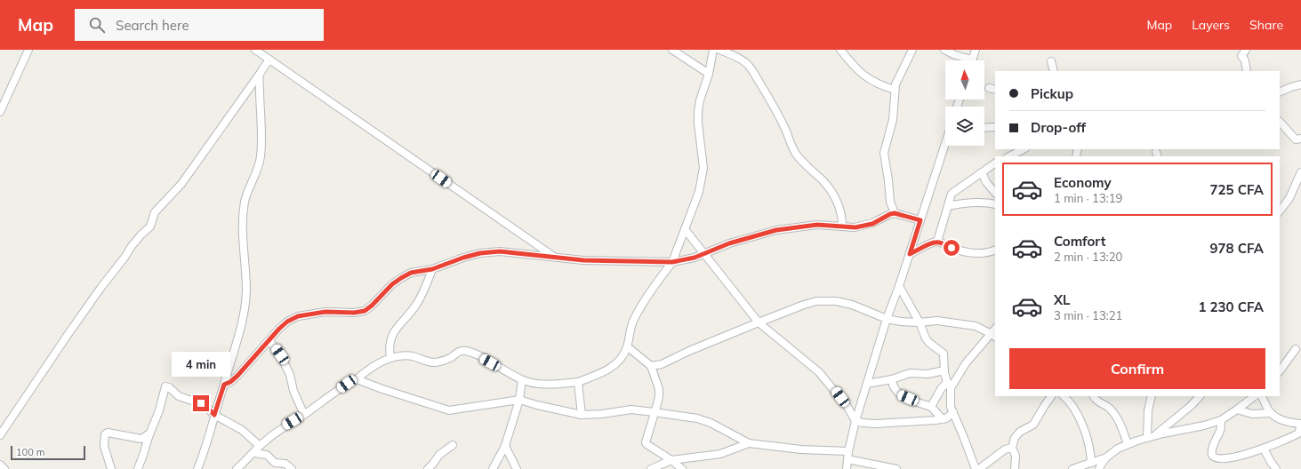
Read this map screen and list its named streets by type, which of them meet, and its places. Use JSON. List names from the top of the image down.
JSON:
{
  "scale_bar": "100 m",
  "north": "top",
  "page": {
    "header": "Map",
    "search": "Search here",
    "nav": ["Map", "Layers", "Share"],
    "banner": ["Pickup", "Drop-off"],
    "list": [
      {
        "name": "Economy",
        "note": "1 min · 13:19",
        "value": "725 CFA"
      },
      {
        "name": "Comfort",
        "note": "2 min · 13:20",
        "value": "978 CFA"
      },
      {
        "name": "XL",
        "note": "3 min · 13:21",
        "value": "1 230 CFA"
      }
    ],
    "buttons": "Confirm",
    "bubble": "4 min",
    "scale": "100 m"
  }
}
